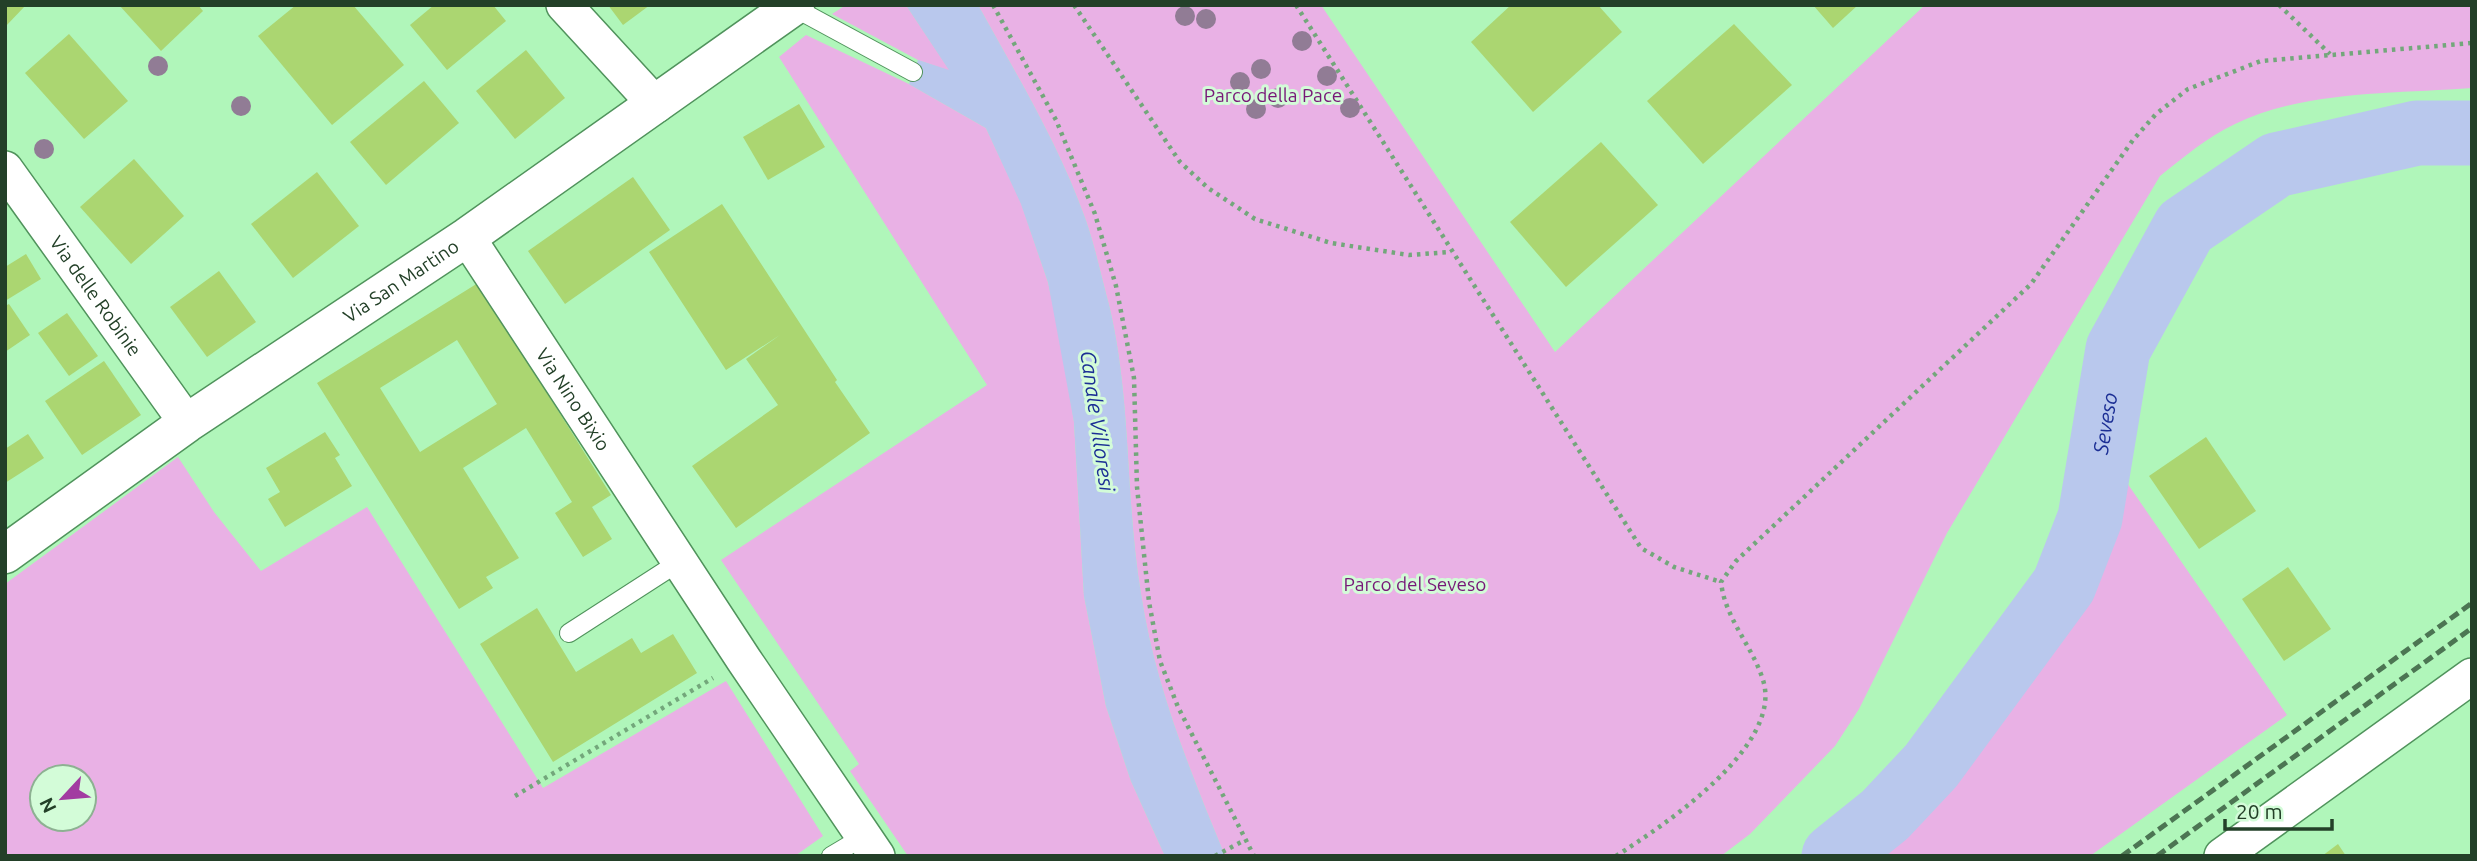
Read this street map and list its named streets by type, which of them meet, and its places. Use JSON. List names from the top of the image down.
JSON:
{
  "streets": {
    "street": ["Via San Martino", "Via delle Robinie", "Via Nino Bixio"]
  },
  "crossings": [
    ["Via San Martino", "Via delle Robinie"],
    ["Via San Martino", "Via Nino Bixio"]
  ],
  "water": ["Canale Villoresi", "Seveso"],
  "parks": ["Parco della Pace", "Parco del Seveso"],
  "scale_bar": "20 m",
  "north": "bottom left"
}
